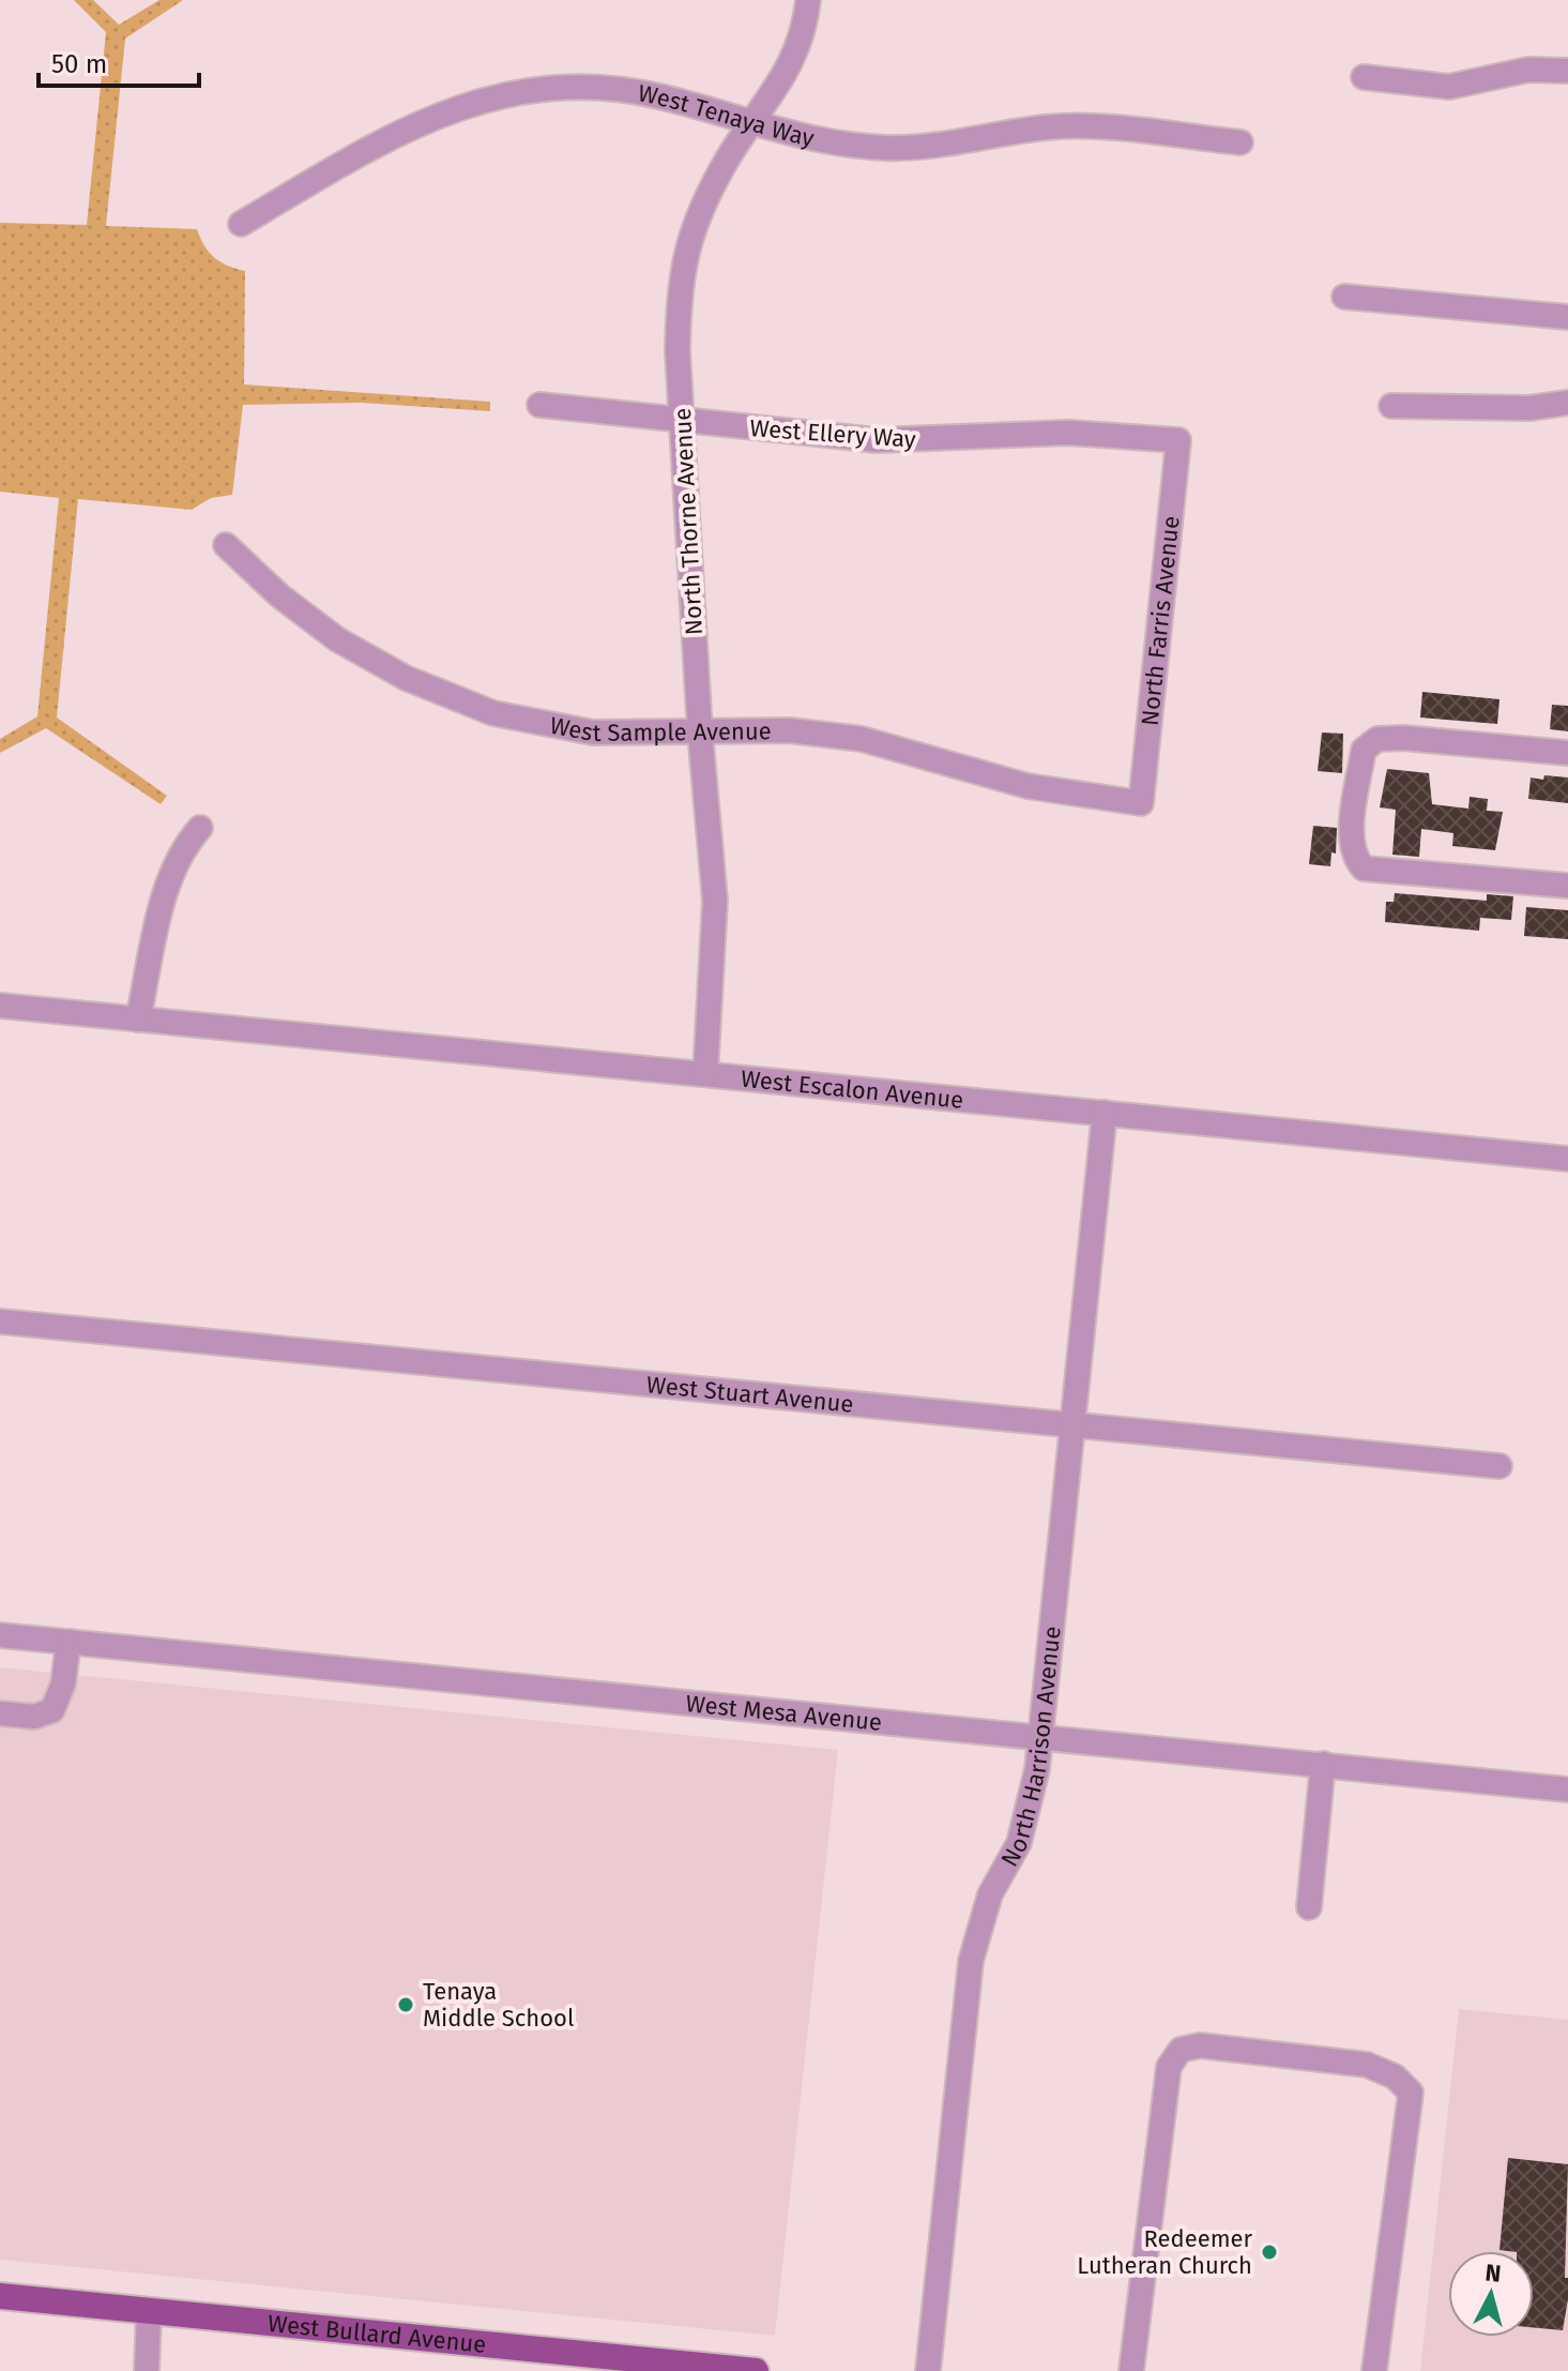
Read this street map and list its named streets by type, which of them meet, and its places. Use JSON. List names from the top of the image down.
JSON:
{
  "streets": {
    "main road": ["West Bullard Avenue"],
    "street": [
      "West Tenaya Way",
      "West Ellery Way",
      "North Thorne Avenue",
      "North Farris Avenue",
      "West Sample Avenue",
      "West Escalon Avenue",
      "West Stuart Avenue",
      "West Mesa Avenue",
      "North Harrison Avenue"
    ]
  },
  "crossings": [
    ["West Tenaya Way", "North Thorne Avenue"],
    ["West Ellery Way", "North Thorne Avenue"],
    ["West Ellery Way", "North Farris Avenue"],
    ["North Thorne Avenue", "West Sample Avenue"],
    ["North Thorne Avenue", "West Escalon Avenue"],
    ["North Farris Avenue", "West Sample Avenue"],
    ["West Escalon Avenue", "North Harrison Avenue"],
    ["West Stuart Avenue", "North Harrison Avenue"],
    ["West Mesa Avenue", "North Harrison Avenue"]
  ],
  "places": ["Tenaya Middle School", "Redeemer Lutheran Church"],
  "scale_bar": "50 m",
  "north": "top"
}
